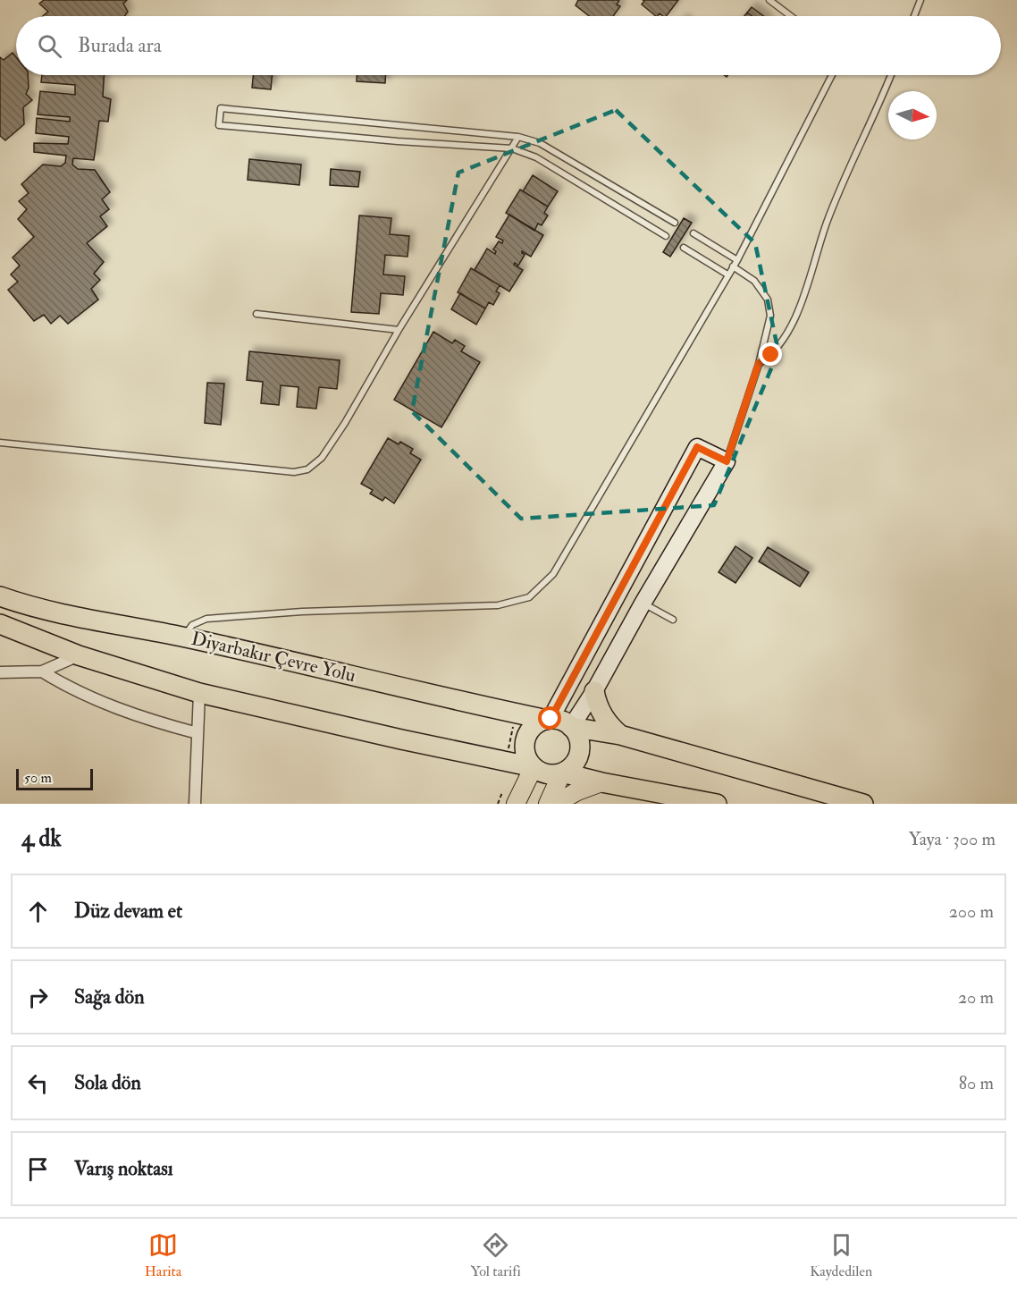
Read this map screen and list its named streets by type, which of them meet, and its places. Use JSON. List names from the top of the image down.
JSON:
{
  "streets": {
    "highway": ["Diyarbakır Çevre Yolu"]
  },
  "scale_bar": "50 m",
  "north": "right",
  "page": {
    "search": "Burada ara",
    "scale": "50 m",
    "heading": ["4 dk", "Yaya · 300 m"],
    "list": [
      ["Düz devam et", "200 m"],
      ["Sağa dön", "20 m"],
      ["Sola dön", "80 m"],
      "Varış noktası"
    ],
    "nav": ["Harita", "Yol tarifi", "Kaydedilen"]
  }
}
